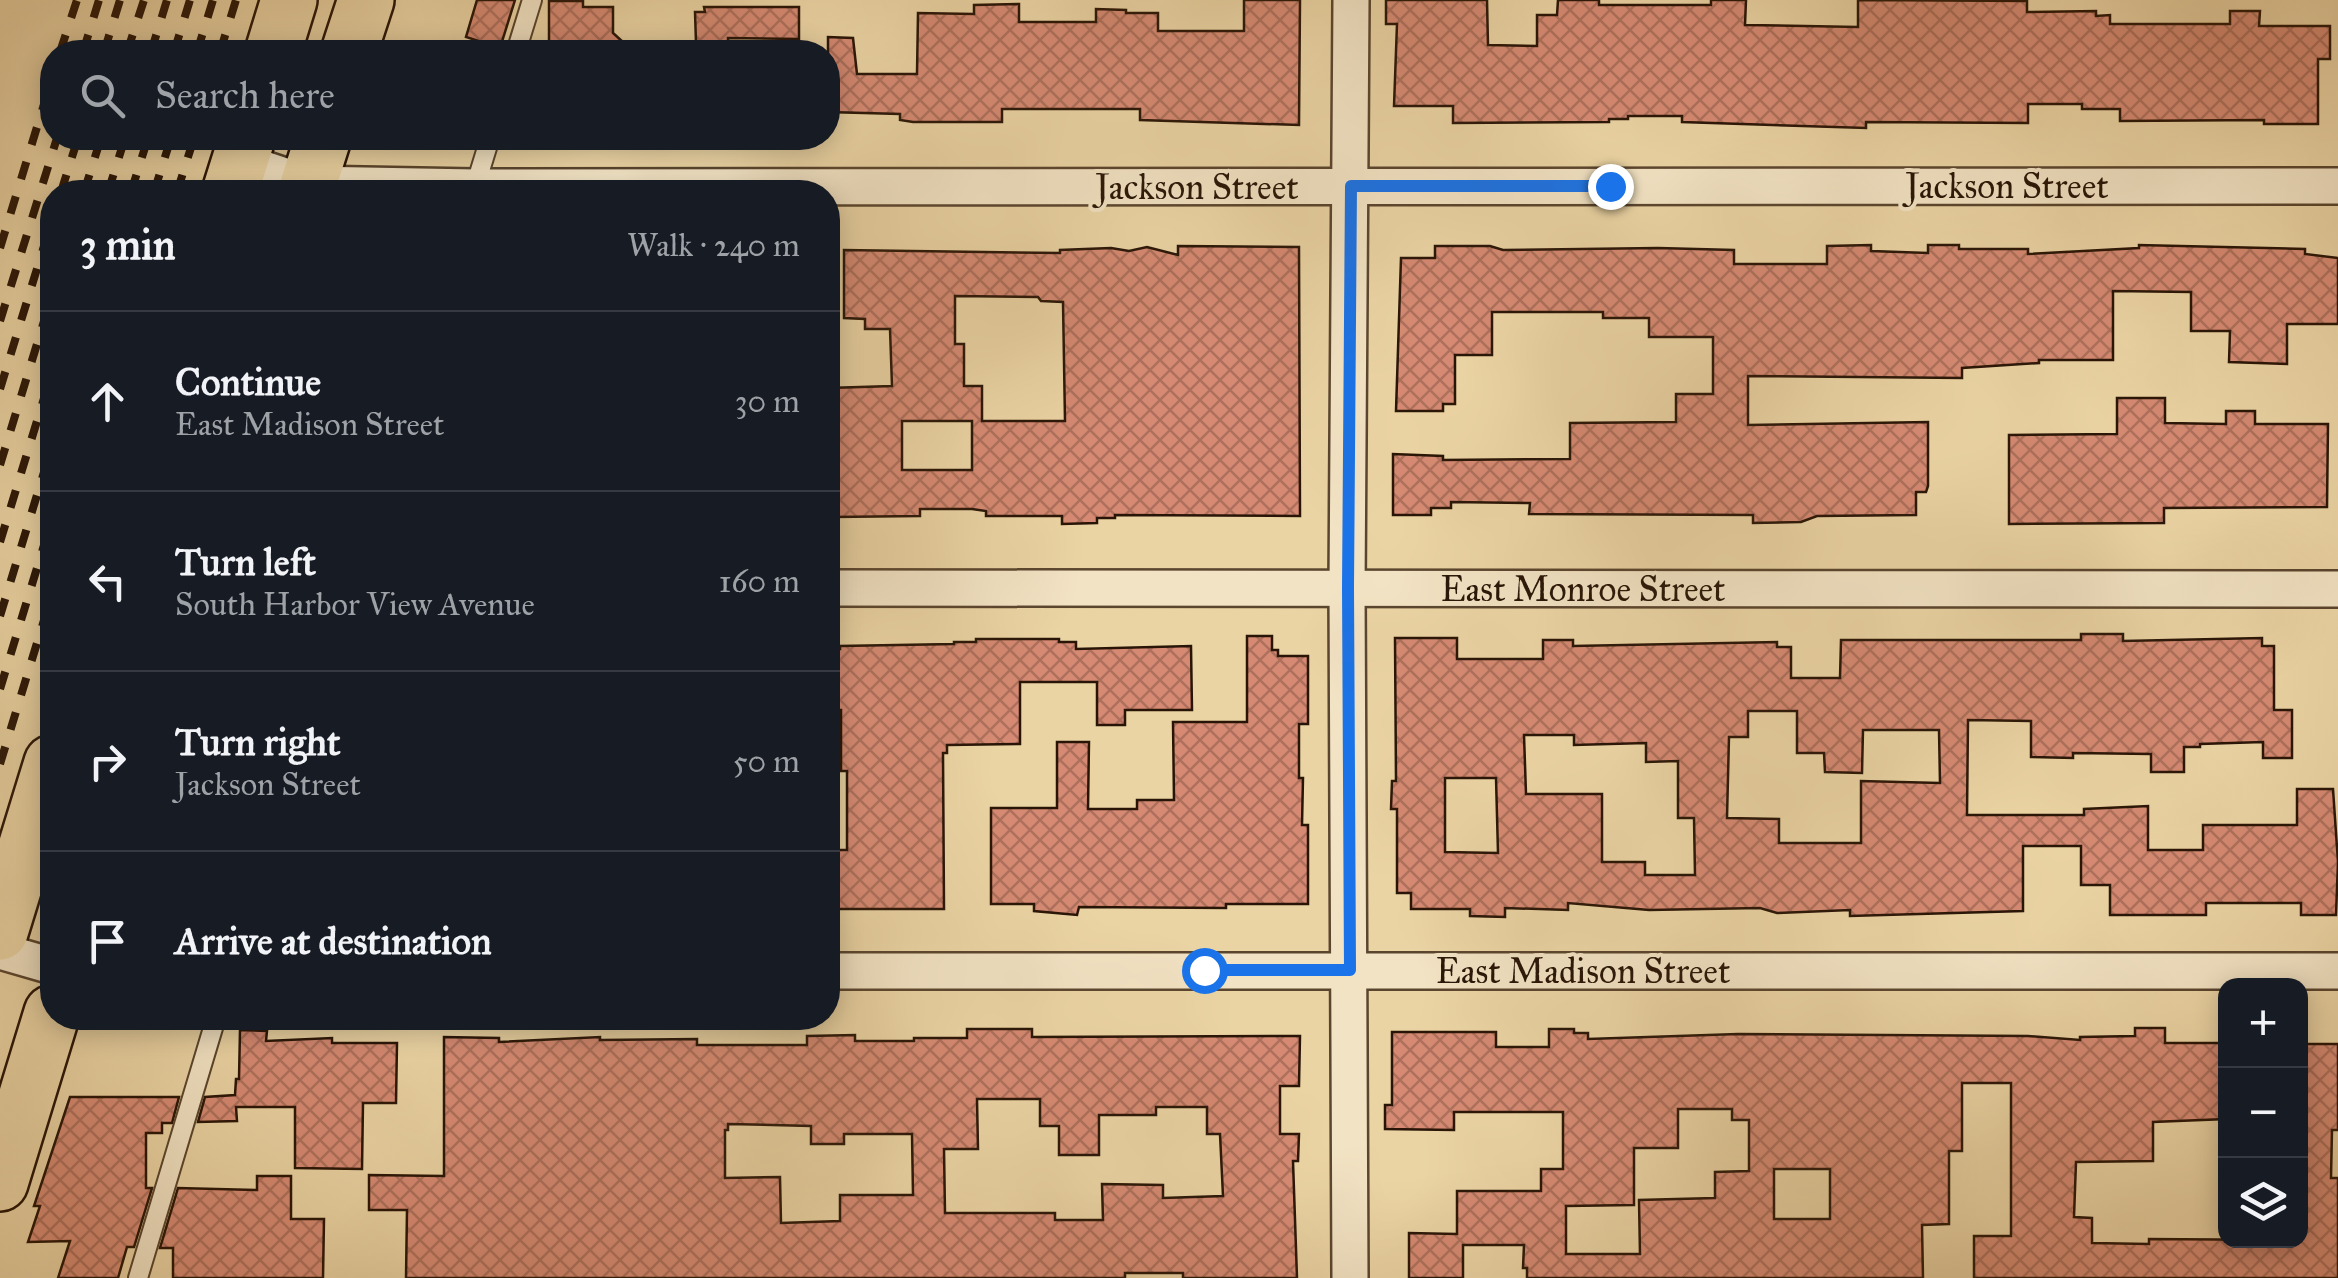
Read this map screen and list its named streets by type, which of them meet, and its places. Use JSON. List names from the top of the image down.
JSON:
{
  "streets": {
    "street": ["Jackson Street", "East Monroe Street", "East Madison Street"]
  },
  "page": {
    "search": "Search here",
    "heading": ["3 min", "Walk · 240 m"],
    "list": [
      ["Continue", "East Madison Street", "30 m"],
      ["Turn left", "South Harbor View Avenue", "160 m"],
      ["Turn right", "Jackson Street", "50 m"],
      "Arrive at destination"
    ],
    "map_buttons": ["+", "−"]
  }
}
